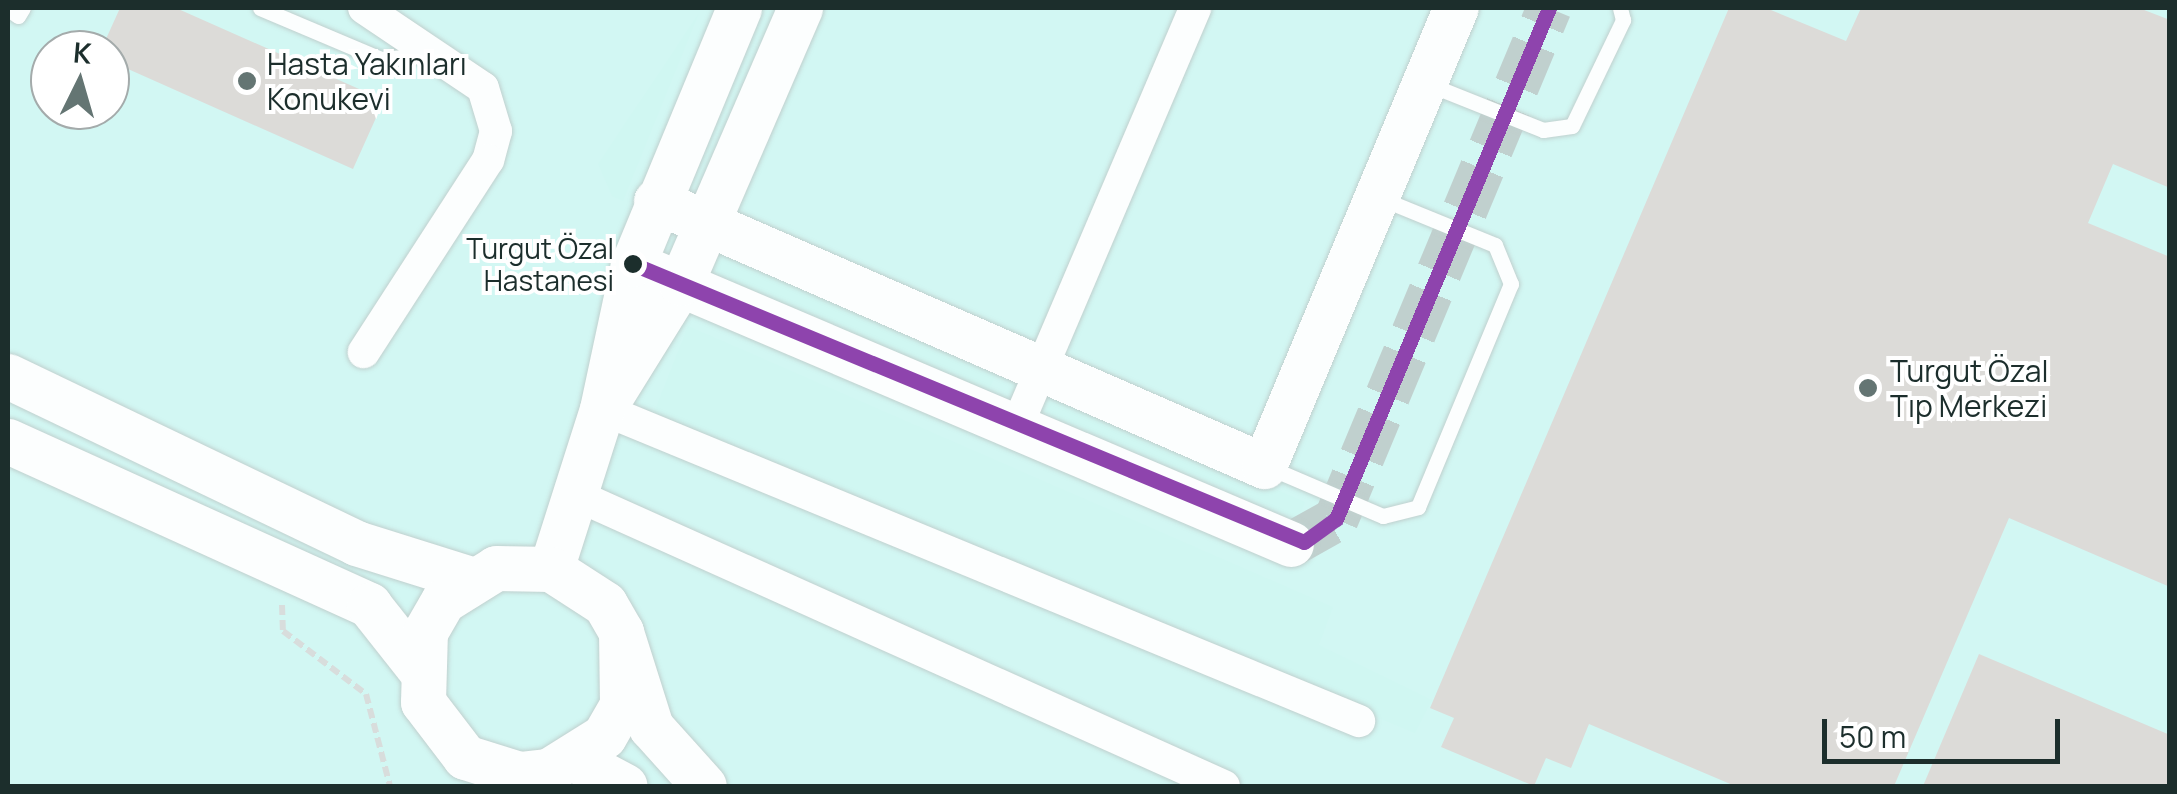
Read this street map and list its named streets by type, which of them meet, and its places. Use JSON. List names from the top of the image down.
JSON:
{
  "places": ["Hasta Yakınları Konukevi", "Turgut Özal Hastanesi", "Turgut Özal Tıp Merkezi"],
  "scale_bar": "50 m",
  "north": "top"
}
